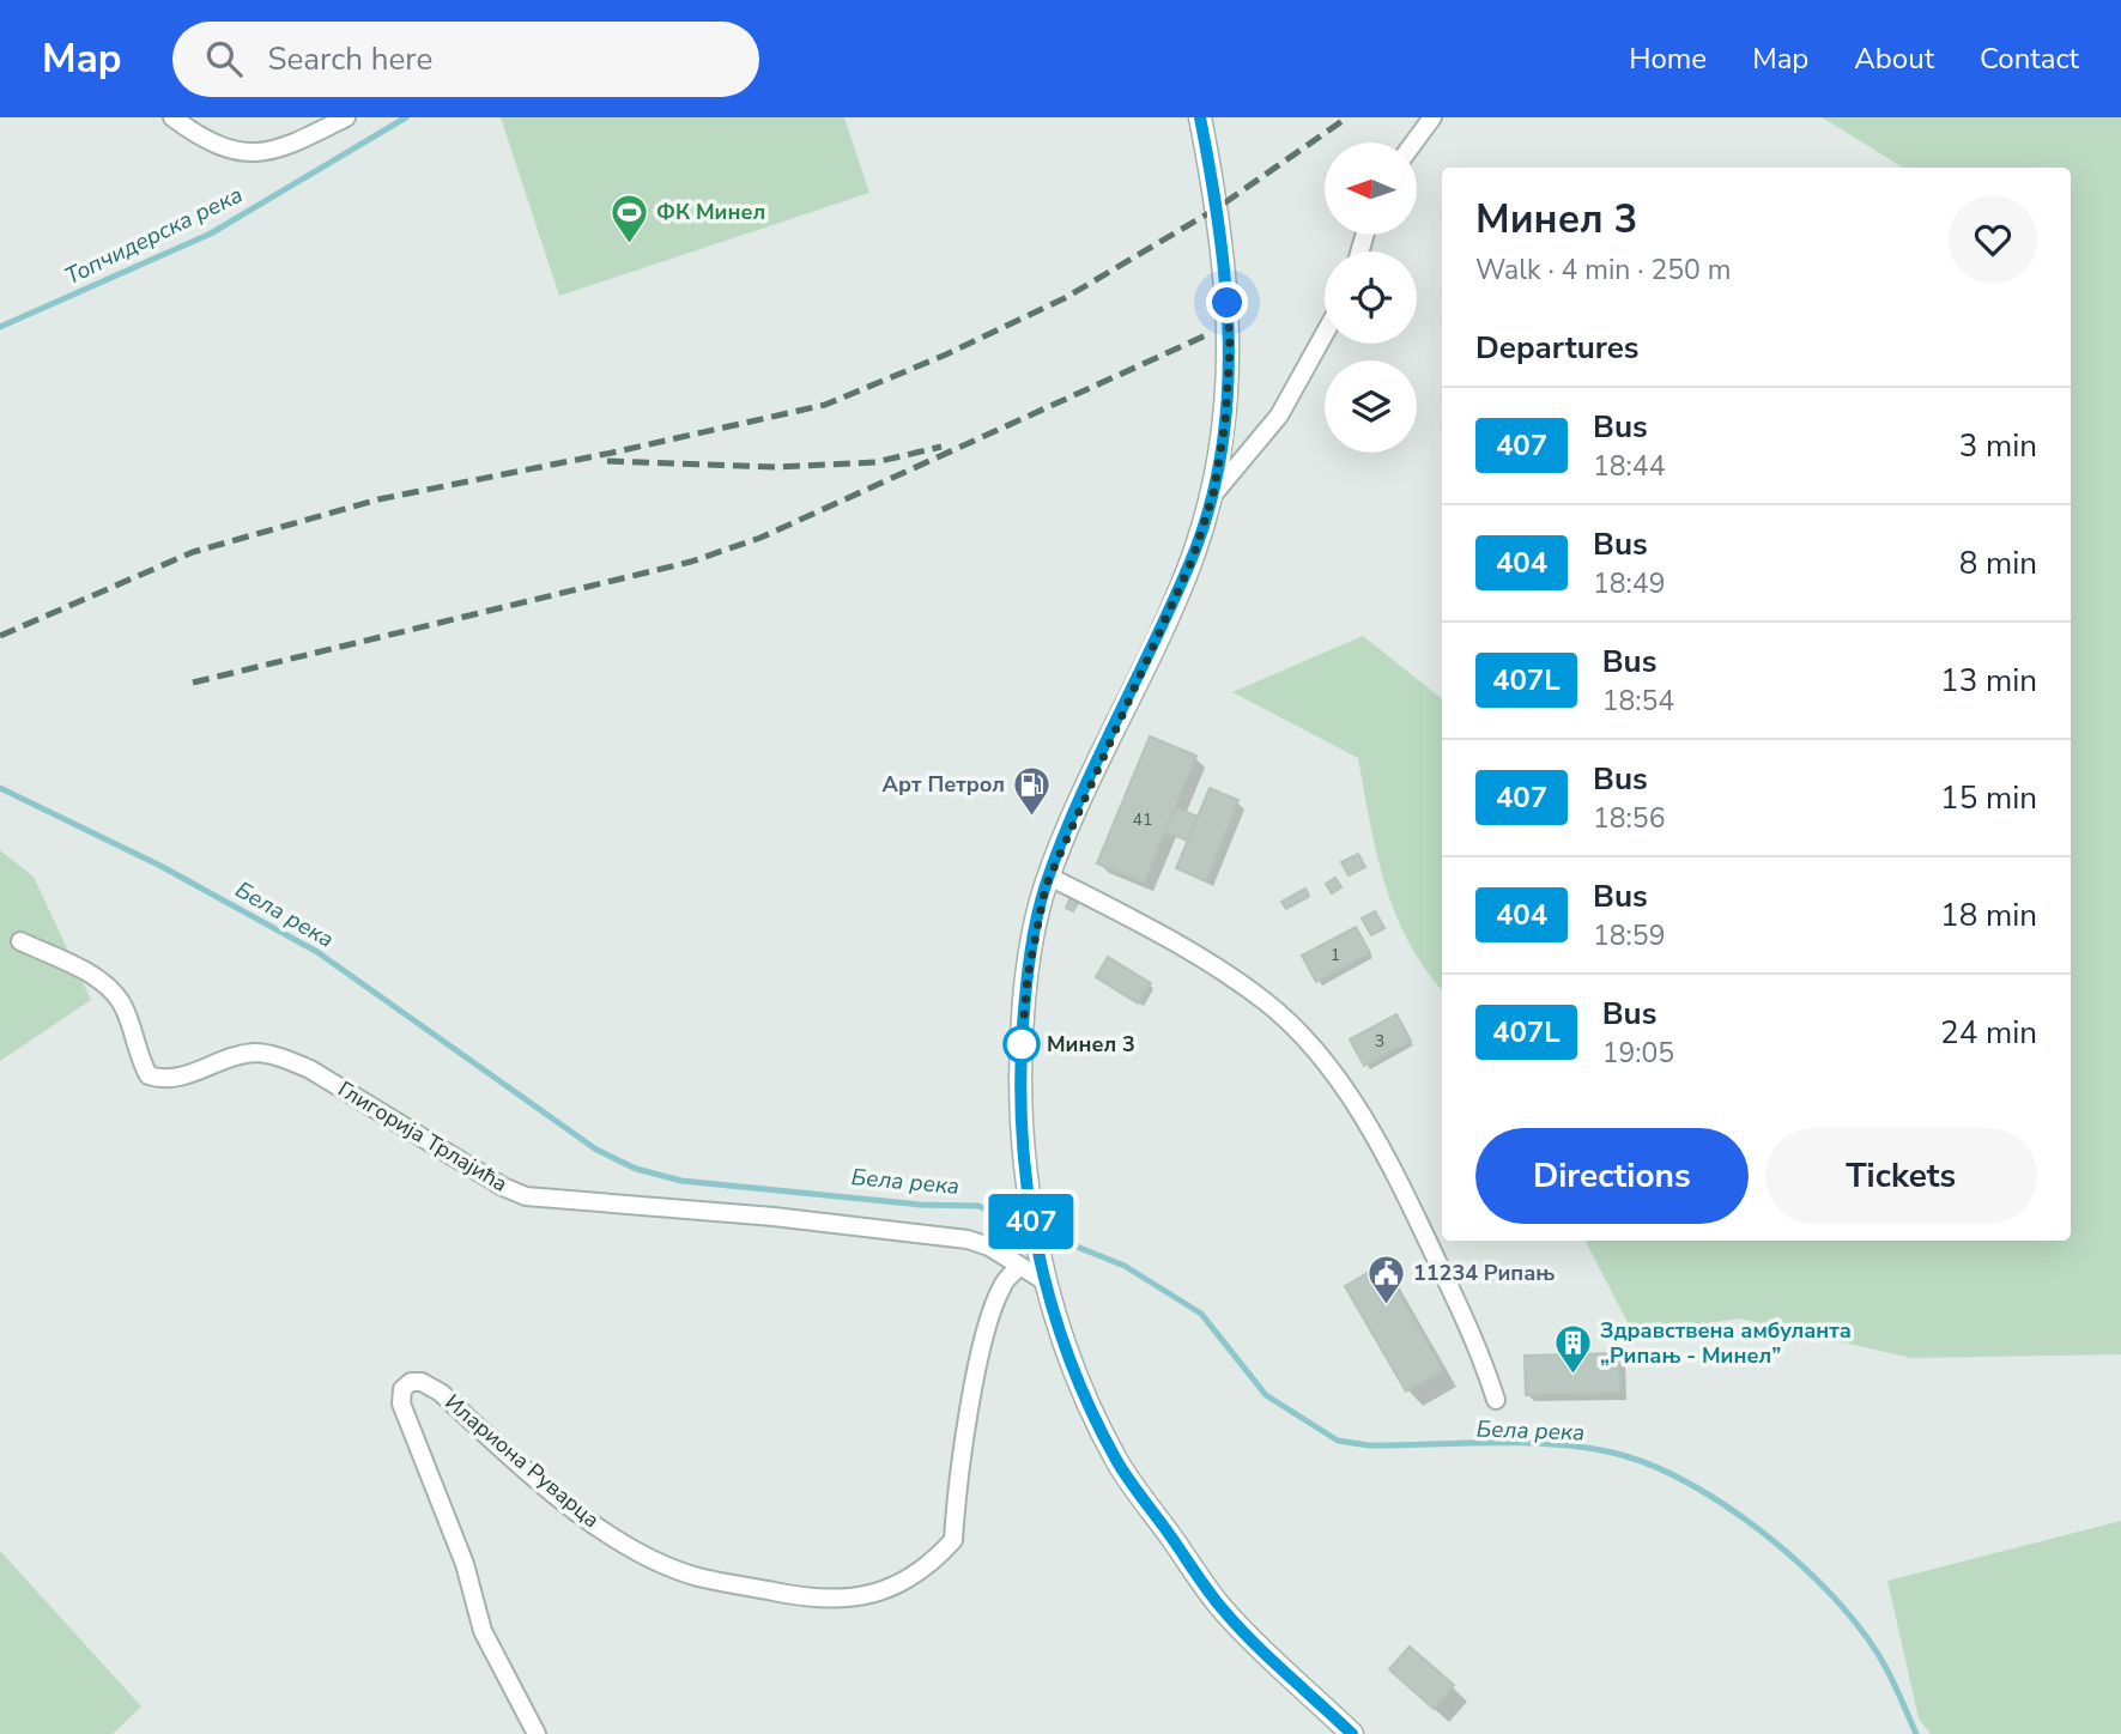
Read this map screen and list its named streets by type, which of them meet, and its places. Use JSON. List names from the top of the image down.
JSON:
{
  "streets": {
    "street": ["Глигорија Трлајића", "Илариона Руварца"]
  },
  "crossings": [
    ["Глигорија Трлајића", "Илариона Руварца"]
  ],
  "water": ["Топчидерска река", "Бела река"],
  "places": {
    "sports": ["ФК Минел"],
    "fuel station": ["Арт Петрол"],
    "other": ["Минел 3"],
    "public building": ["11234 Рипањ"],
    "building": ["Здравствена амбуланта „Рипањ - Минел”"]
  },
  "lines": ["bus line 407"],
  "house_numbers": ["41", "1", "3"],
  "north": "left",
  "page": {
    "header": "Map",
    "search": "Search here",
    "nav": [
      "Home",
      "Map",
      "About",
      "Contact"
    ],
    "on_map": "407",
    "heading": [
      ["Минел 3", "Walk · 4 min · 250 m"],
      "Departures"
    ],
    "list": [
      {
        "mark": "407",
        "name": "Bus",
        "note": "18:44",
        "value": "3 min"
      },
      {
        "mark": "404",
        "name": "Bus",
        "note": "18:49",
        "value": "8 min"
      },
      {
        "mark": "407L",
        "name": "Bus",
        "note": "18:54",
        "value": "13 min"
      },
      {
        "mark": "407",
        "name": "Bus",
        "note": "18:56",
        "value": "15 min"
      },
      {
        "mark": "404",
        "name": "Bus",
        "note": "18:59",
        "value": "18 min"
      },
      {
        "mark": "407L",
        "name": "Bus",
        "note": "19:05",
        "value": "24 min"
      }
    ],
    "buttons": ["Directions", "Tickets"]
  }
}
